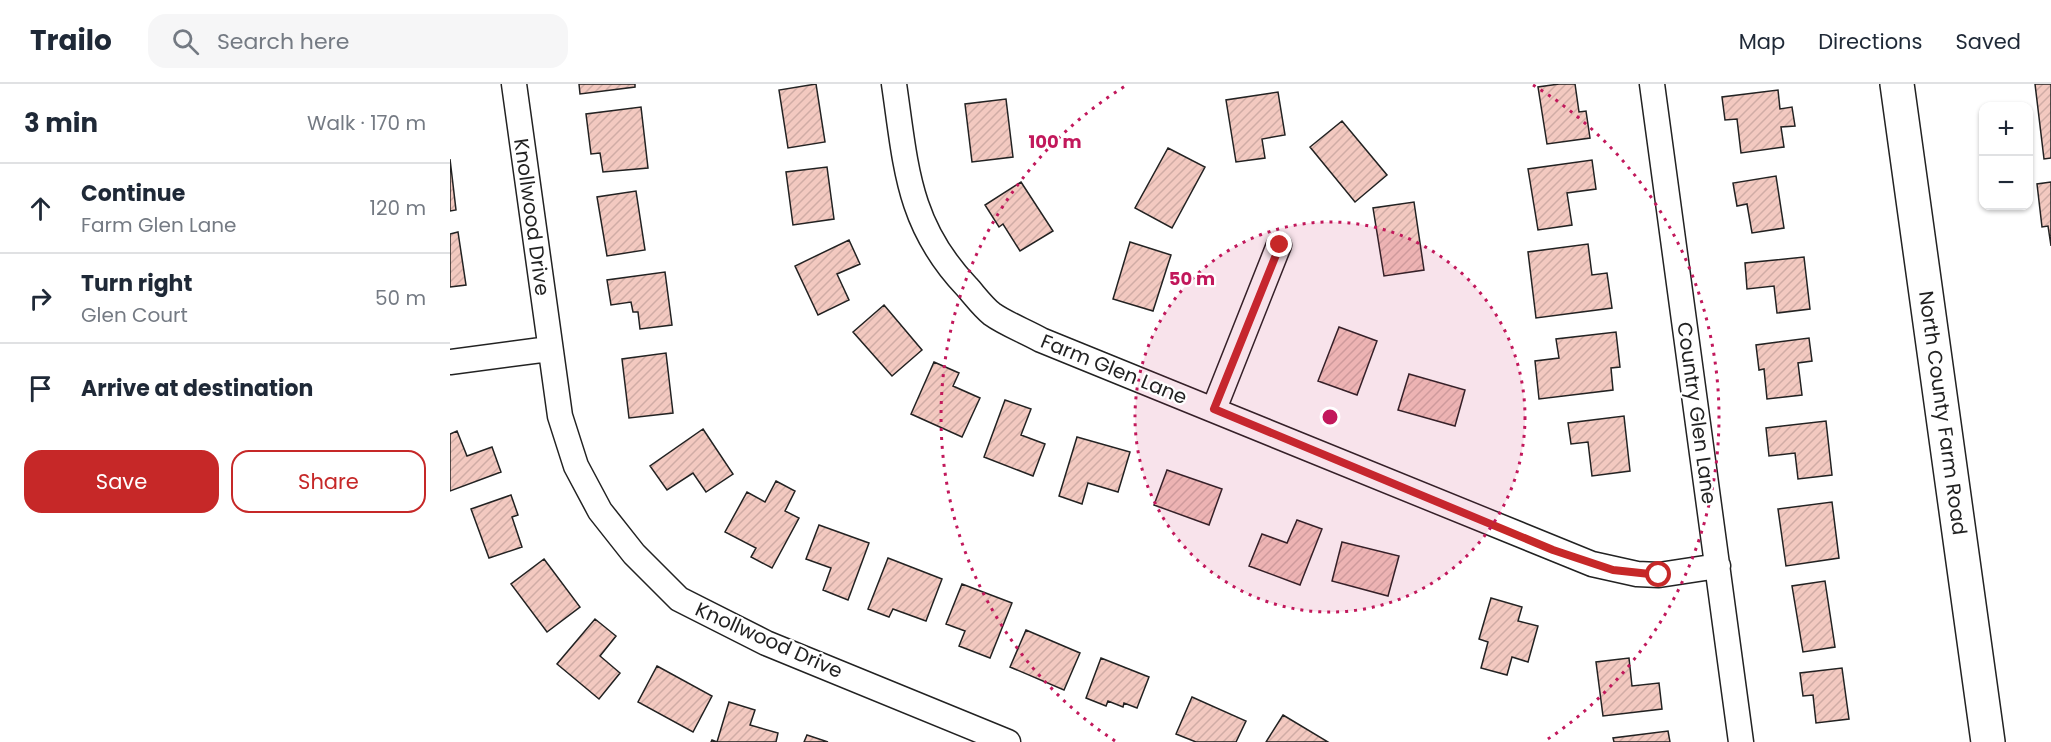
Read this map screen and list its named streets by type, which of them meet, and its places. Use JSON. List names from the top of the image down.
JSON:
{
  "streets": {
    "main road": ["North County Farm Road"],
    "street": ["Knollwood Drive", "Farm Glen Lane", "Country Glen Lane"]
  },
  "crossings": [
    ["Farm Glen Lane", "Country Glen Lane"]
  ],
  "page": {
    "header": "Trailo",
    "search": "Search here",
    "nav": ["Map", "Directions", "Saved"],
    "heading": ["3 min", "Walk · 170 m"],
    "map_buttons": ["+", "−"],
    "list": [
      ["Continue", "Farm Glen Lane", "120 m"],
      ["Turn right", "Glen Court", "50 m"],
      "Arrive at destination"
    ],
    "buttons": ["Save", "Share"]
  },
  "rings": ["100 m", "50 m"]
}
